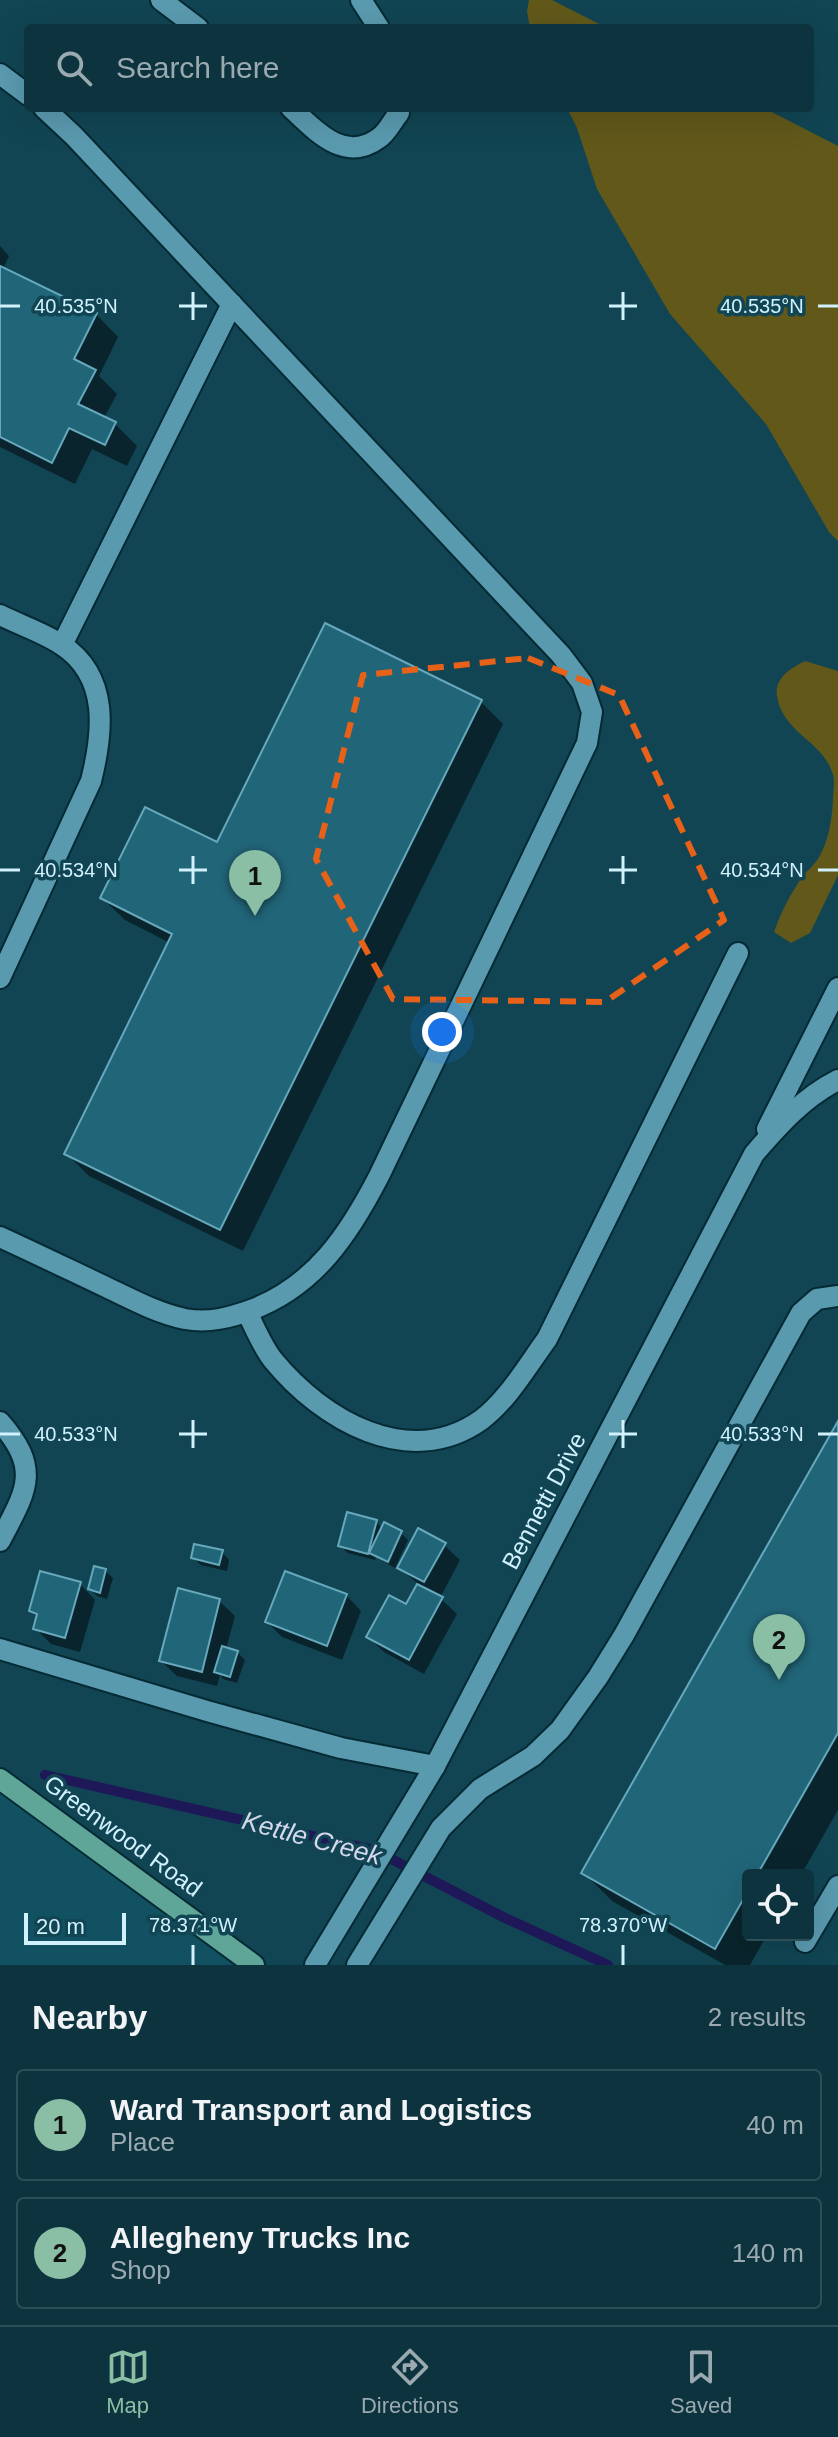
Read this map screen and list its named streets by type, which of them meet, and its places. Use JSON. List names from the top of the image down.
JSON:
{
  "streets": {
    "main road": ["Greenwood Road"],
    "lane": ["Bennetti Drive"]
  },
  "water": ["Kettle Creek"],
  "scale_bar": "20 m",
  "page": {
    "search": "Search here",
    "pins": ["1", "2"],
    "scale": "20 m",
    "heading": ["Nearby", "2 results"],
    "list": [
      {
        "mark": "1",
        "name": "Ward Transport and Logistics",
        "note": "Place",
        "value": "40 m"
      },
      {
        "mark": "2",
        "name": "Allegheny Trucks Inc",
        "note": "Shop",
        "value": "140 m"
      }
    ],
    "nav": ["Map", "Directions", "Saved"]
  },
  "coordinates": [
    "40.535°N",
    "40.534°N",
    "40.533°N",
    "78.371°W",
    "78.370°W"
  ]
}
